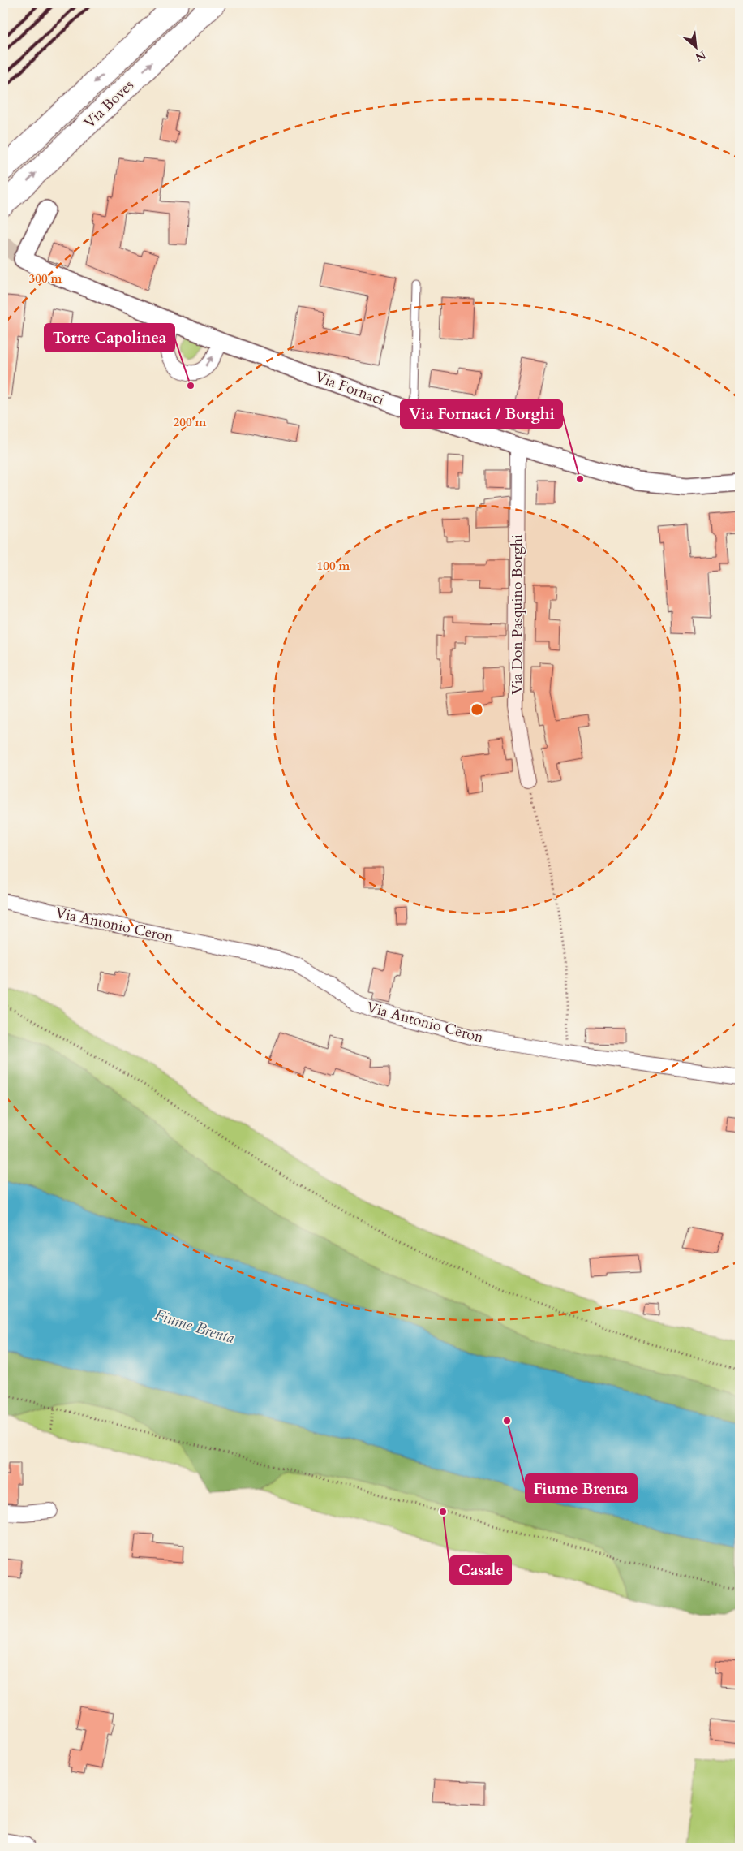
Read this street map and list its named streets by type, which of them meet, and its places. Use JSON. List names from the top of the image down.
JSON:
{
  "streets": {
    "main road": ["Via Boves"],
    "street": ["Via Fornaci", "Via Don Pasquino Borghi", "Via Antonio Ceron"]
  },
  "crossings": [
    ["Via Fornaci", "Via Don Pasquino Borghi"]
  ],
  "water": ["Fiume Brenta"],
  "places": [
    "Torre Capolinea",
    "Via Fornaci / Borghi",
    "Fiume Brenta",
    "Casale"
  ],
  "north": "bottom right",
  "rings": ["300 m", "200 m", "100 m"]
}
